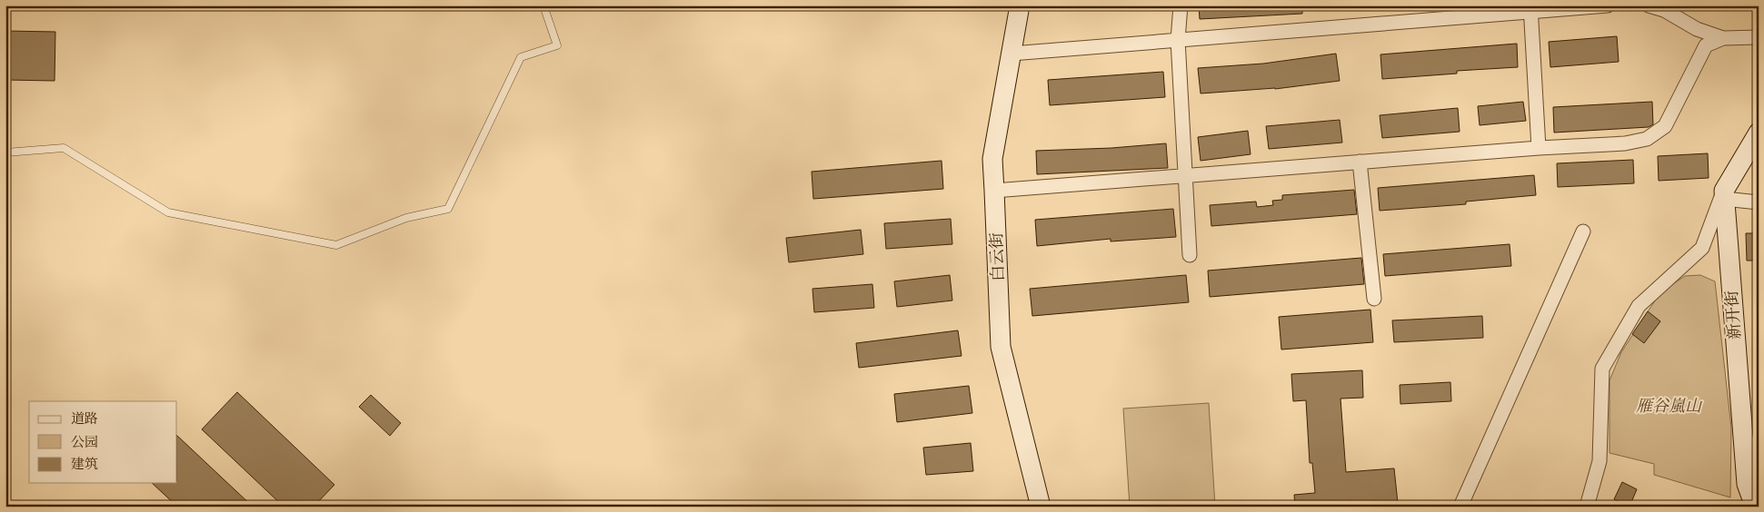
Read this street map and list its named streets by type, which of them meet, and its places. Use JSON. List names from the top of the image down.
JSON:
{
  "streets": {
    "main road": ["白云街", "新开街"]
  },
  "parks": ["雁谷嵐山"],
  "legend": ["道路", "公园", "建筑"]
}
